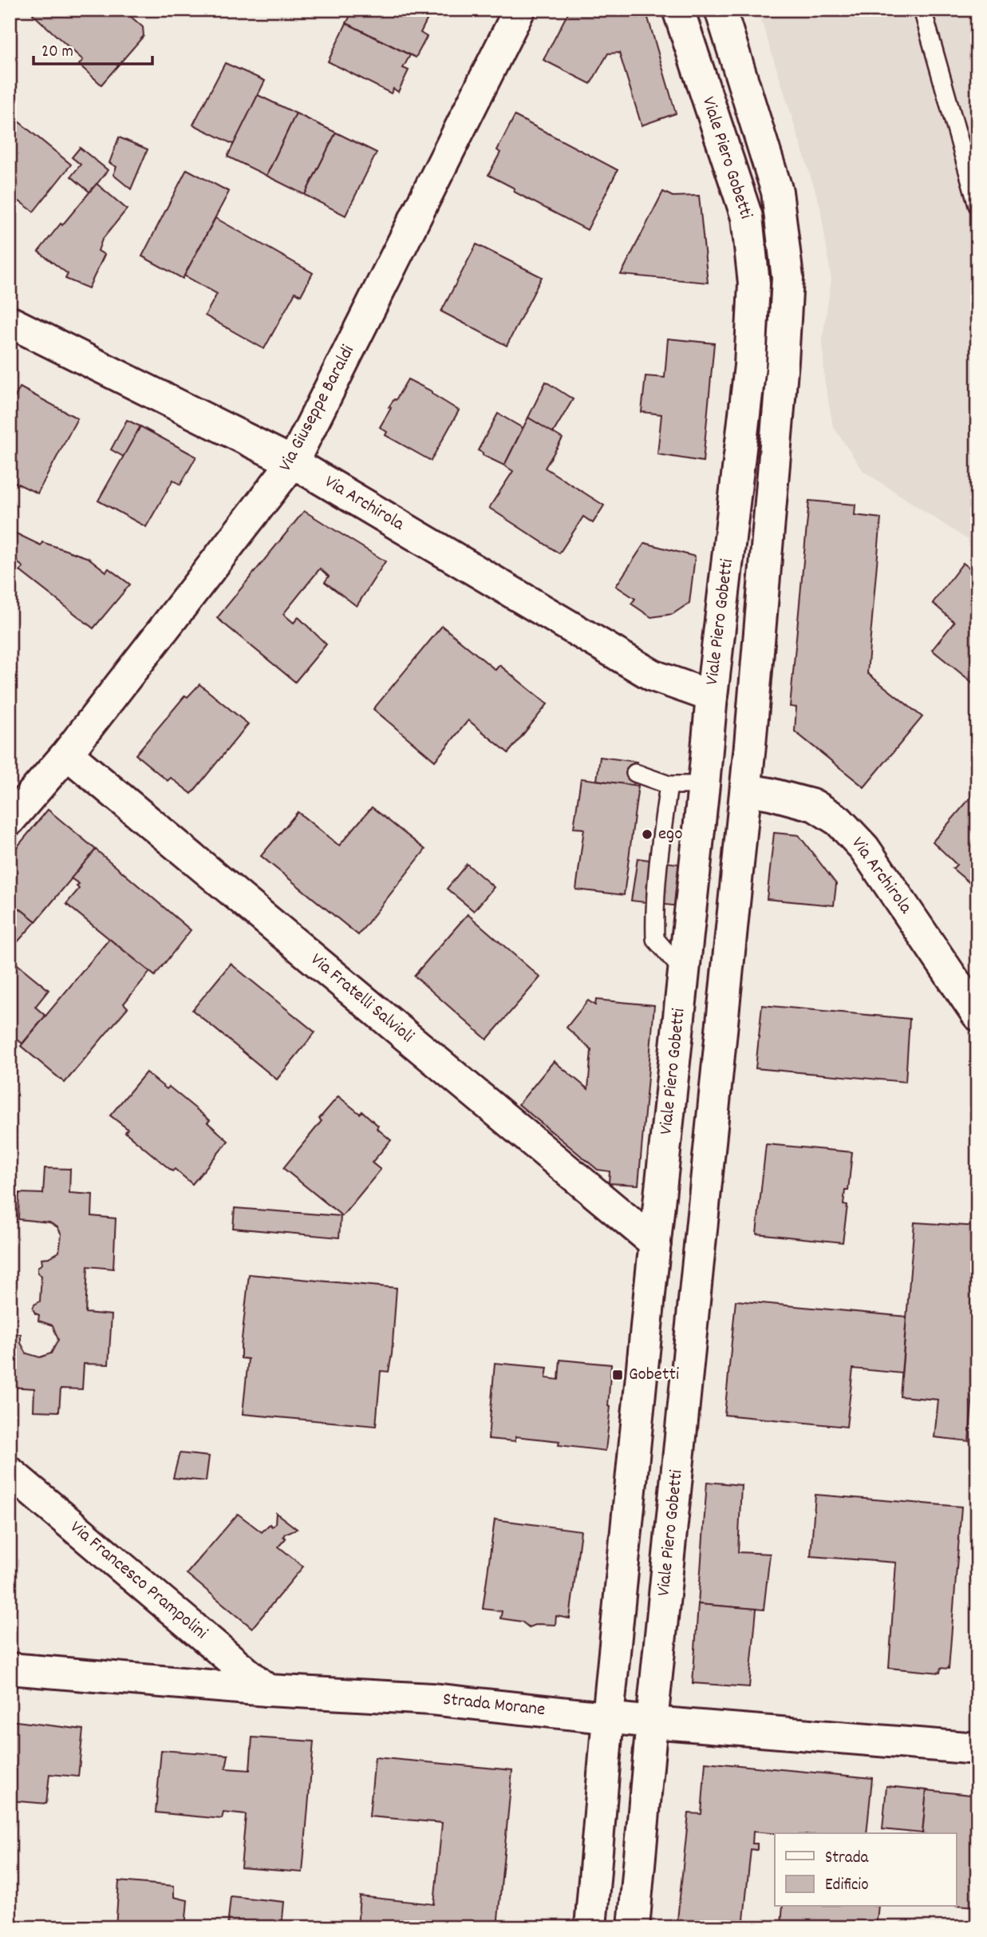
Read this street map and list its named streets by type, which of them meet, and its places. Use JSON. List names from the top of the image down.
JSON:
{
  "streets": {
    "street": [
      "Viale Piero Gobetti",
      "Via Giuseppe Baraldi",
      "Via Archirola",
      "Via Fratelli Salvioli",
      "Via Francesco Prampolini",
      "Strada Morane"
    ]
  },
  "crossings": [
    ["Viale Piero Gobetti", "Via Archirola"],
    ["Viale Piero Gobetti", "Via Fratelli Salvioli"],
    ["Viale Piero Gobetti", "Strada Morane"],
    ["Via Giuseppe Baraldi", "Via Archirola"],
    ["Via Giuseppe Baraldi", "Via Fratelli Salvioli"],
    ["Via Francesco Prampolini", "Strada Morane"]
  ],
  "places": {
    "other": ["ego"],
    "transit": ["Gobetti"]
  },
  "legend": ["Strada", "Edificio"],
  "scale_bar": "20 m"
}
